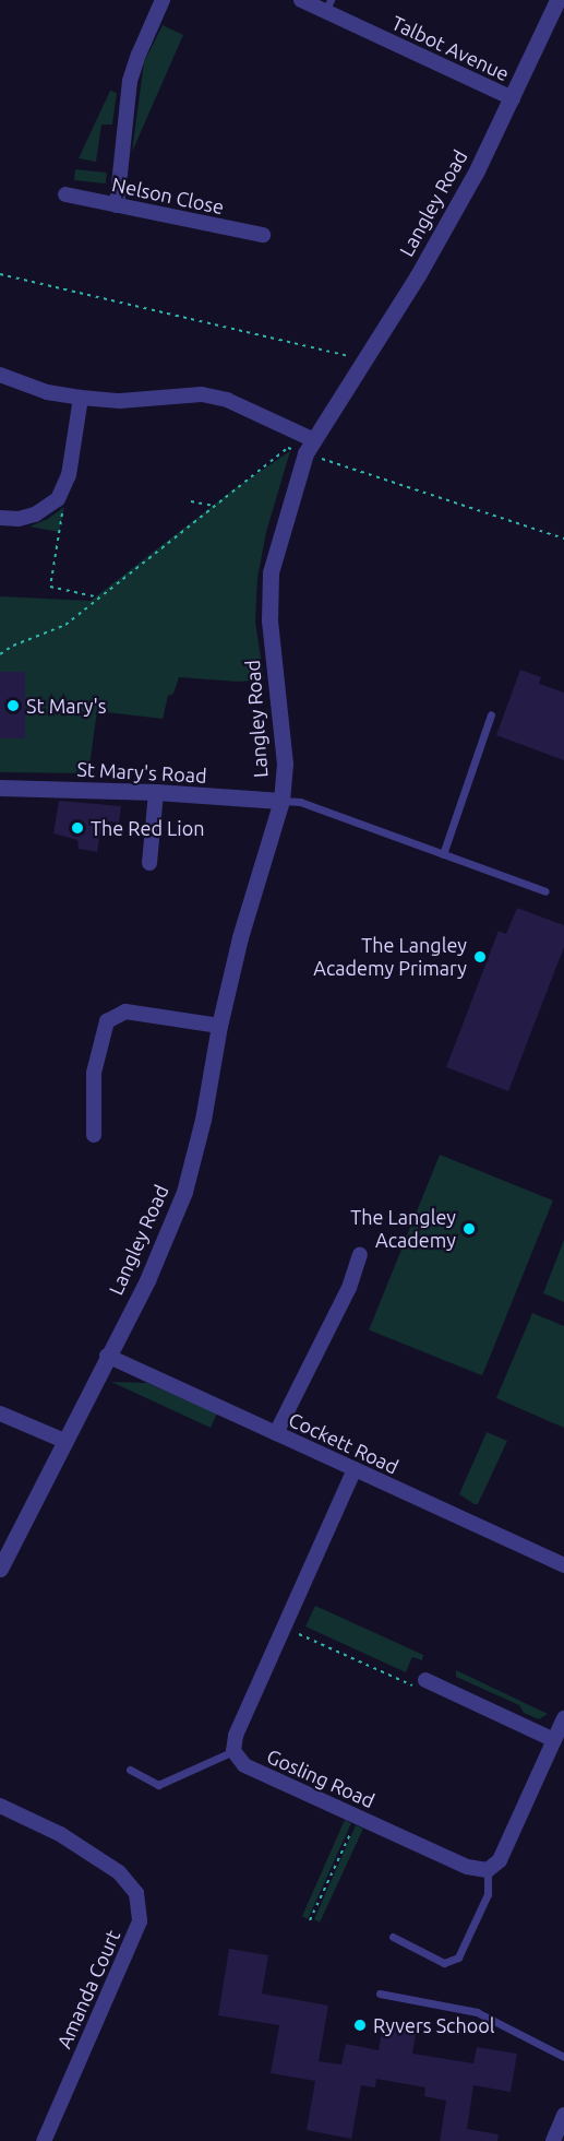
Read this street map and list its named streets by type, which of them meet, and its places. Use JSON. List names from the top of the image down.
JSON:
{
  "streets": {
    "street": [
      "Talbot Avenue",
      "Nelson Close",
      "Langley Road",
      "St Mary's Road",
      "Cockett Road",
      "Gosling Road",
      "Amanda Court"
    ]
  },
  "crossings": [
    ["Talbot Avenue", "Langley Road"],
    ["Langley Road", "St Mary's Road"],
    ["Langley Road", "Cockett Road"]
  ],
  "places": [
    "St Mary's",
    "The Red Lion",
    "The Langley Academy Primary",
    "The Langley Academy",
    "Ryvers School"
  ]
}
